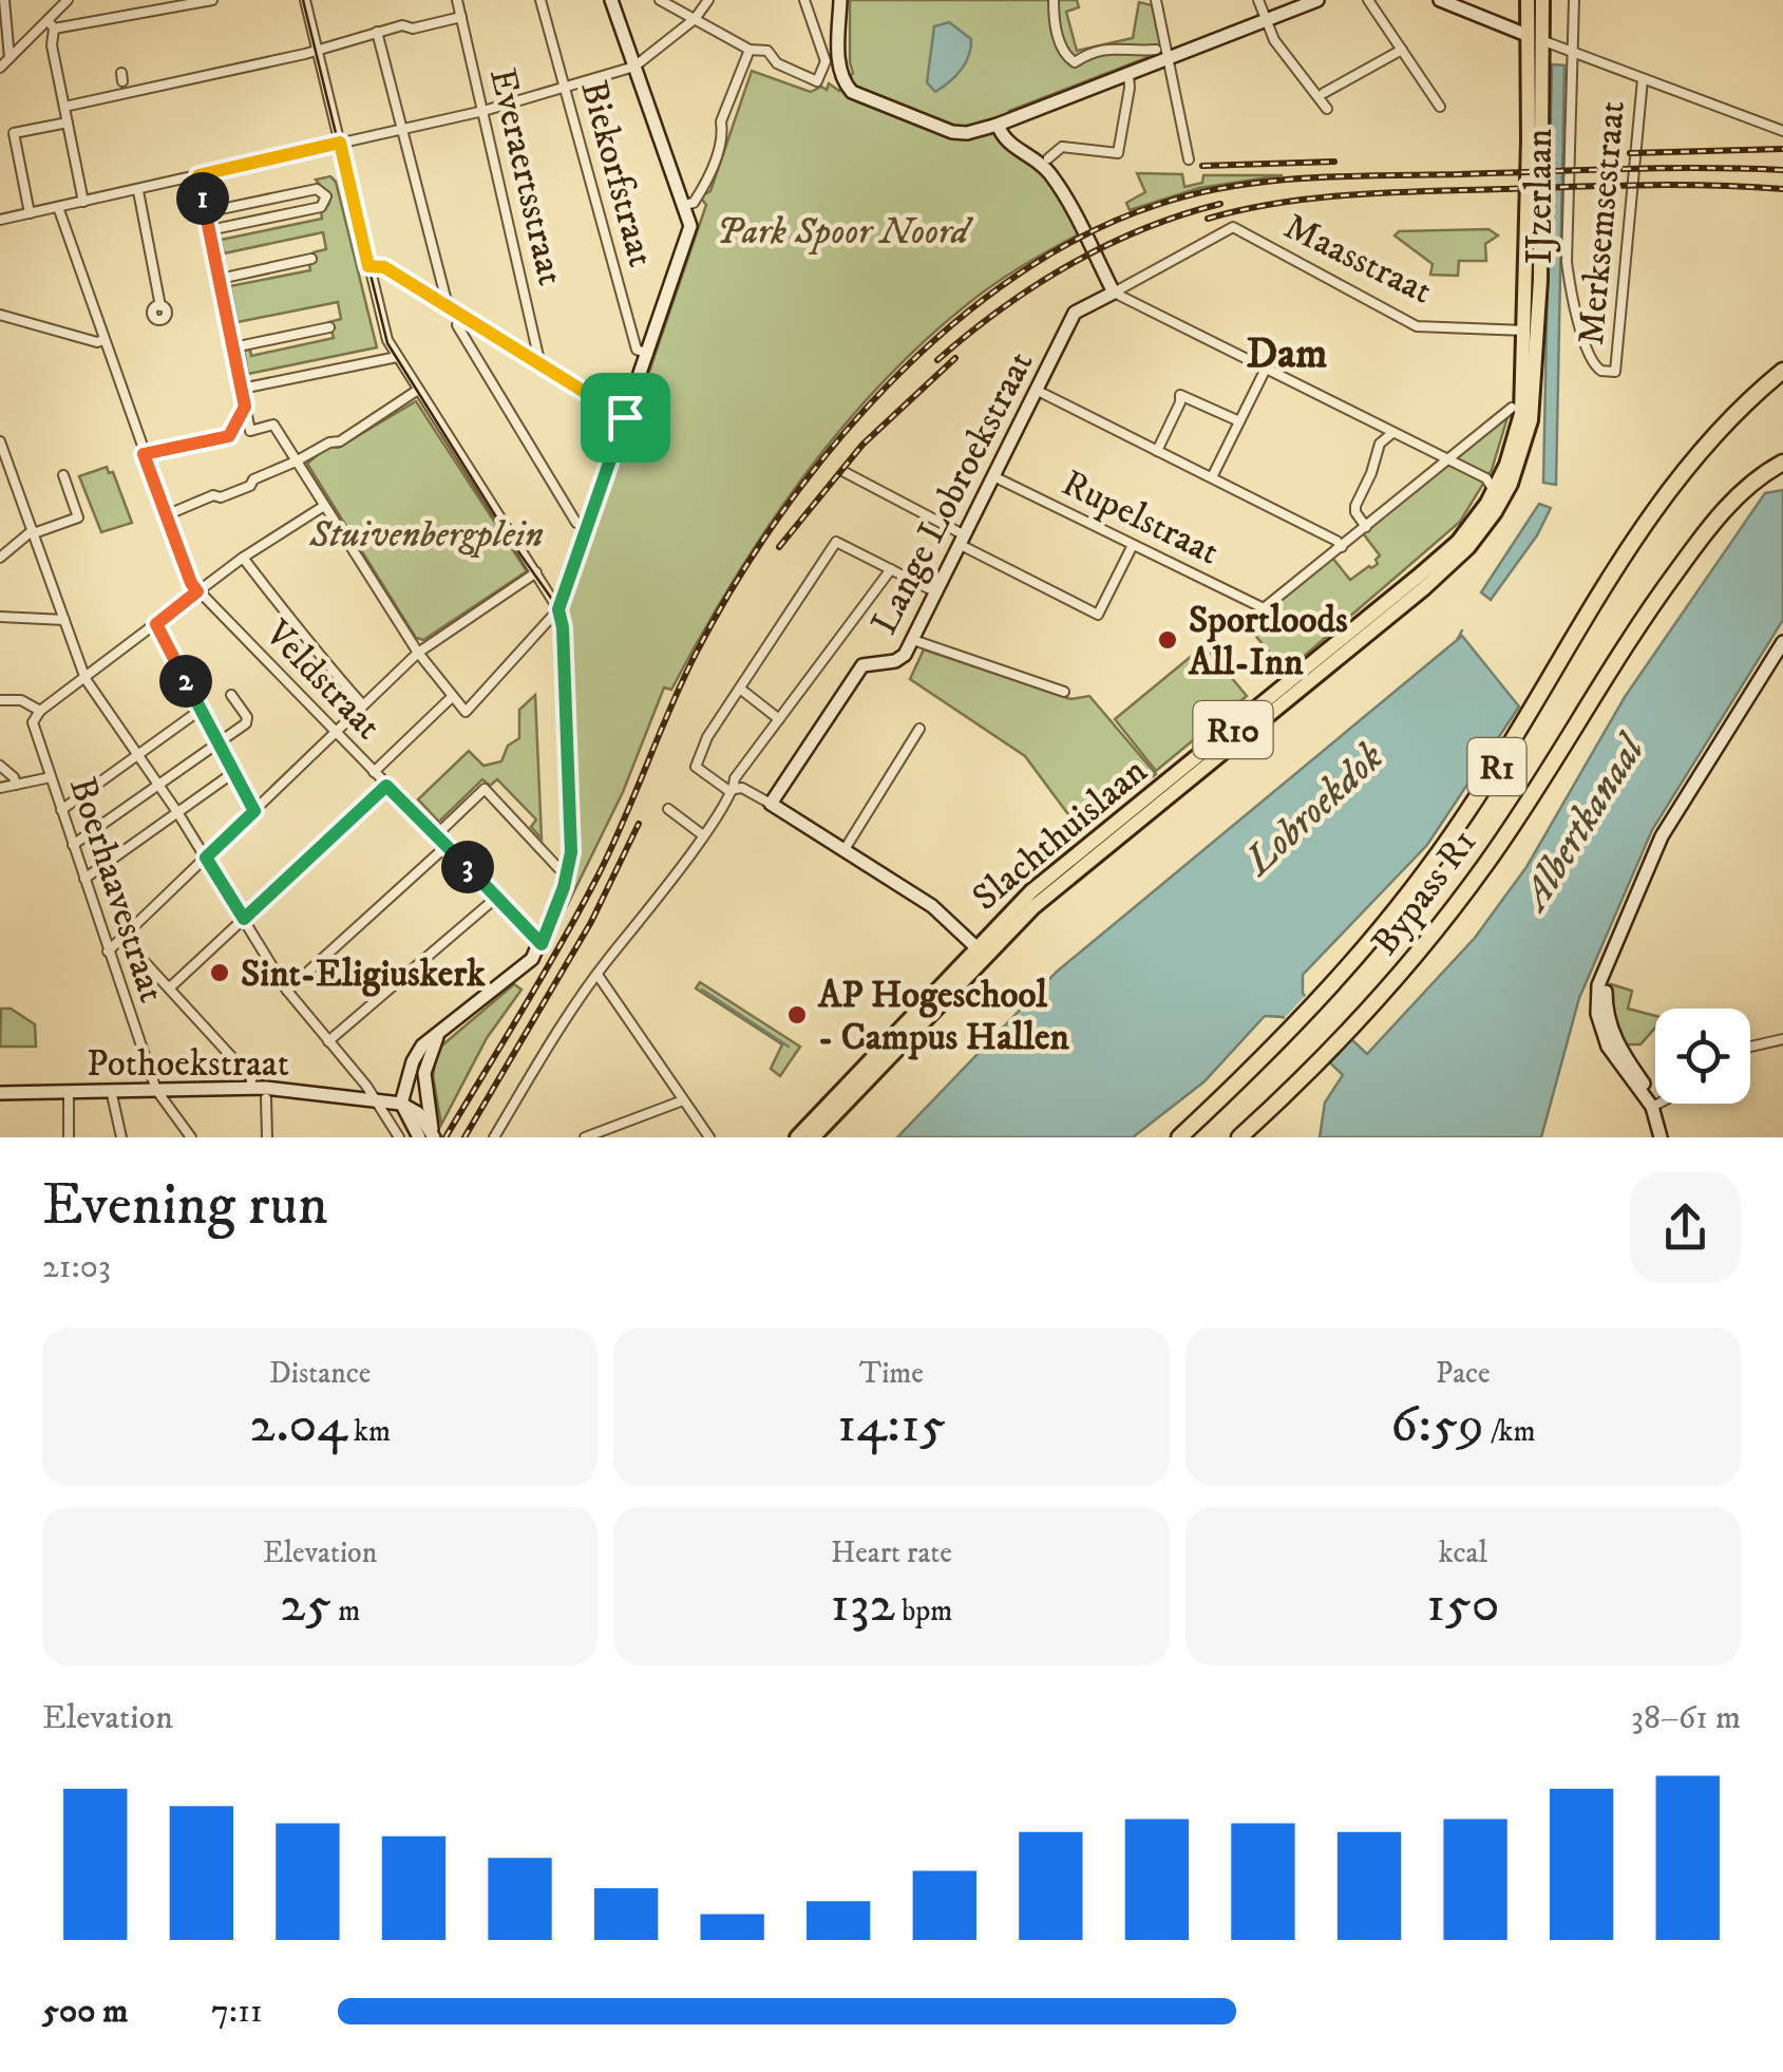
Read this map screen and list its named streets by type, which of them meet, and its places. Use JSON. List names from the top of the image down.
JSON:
{
  "streets": {
    "highway": ["R1", "Bypass R1"],
    "main road": ["R10", "Slachthuislaan"],
    "street": [
      "Biekorfstraat",
      "Everaertsstraat",
      "IJzerlaan",
      "Merksemsestraat",
      "Maasstraat",
      "Lange Lobroekstraat",
      "Rupelstraat",
      "Veldstraat",
      "Boerhaavestraat",
      "Pothoekstraat"
    ]
  },
  "crossings": [
    ["IJzerlaan", "Merksemsestraat"],
    ["Maasstraat", "Lange Lobroekstraat"],
    ["Maasstraat", "R10"],
    ["Lange Lobroekstraat", "Rupelstraat"],
    ["R10", "Slachthuislaan"],
    ["Boerhaavestraat", "Pothoekstraat"]
  ],
  "districts": ["Dam"],
  "water": ["Lobroekdok", "Albertkanaal"],
  "parks": ["Park Spoor Noord", "Stuivenbergplein"],
  "places": ["Sportloods All-Inn", "Sint-Eligiuskerk", "AP Hogeschool - Campus Hallen"],
  "page": {
    "pins": ["1", "2", "3"],
    "heading": ["Evening run", "21:03"],
    "stats": [
      ["Distance", "2.04 km"],
      ["Time", "14:15"],
      ["Pace", "6:59 /km"],
      ["Elevation", "25 m"],
      ["Heart rate", "132 bpm"],
      ["kcal", "150"]
    ],
    "chart": ["Elevation", "38–61 m"],
    "list": [
      {
        "name": "500 m",
        "note": "7:11"
      }
    ]
  }
}
